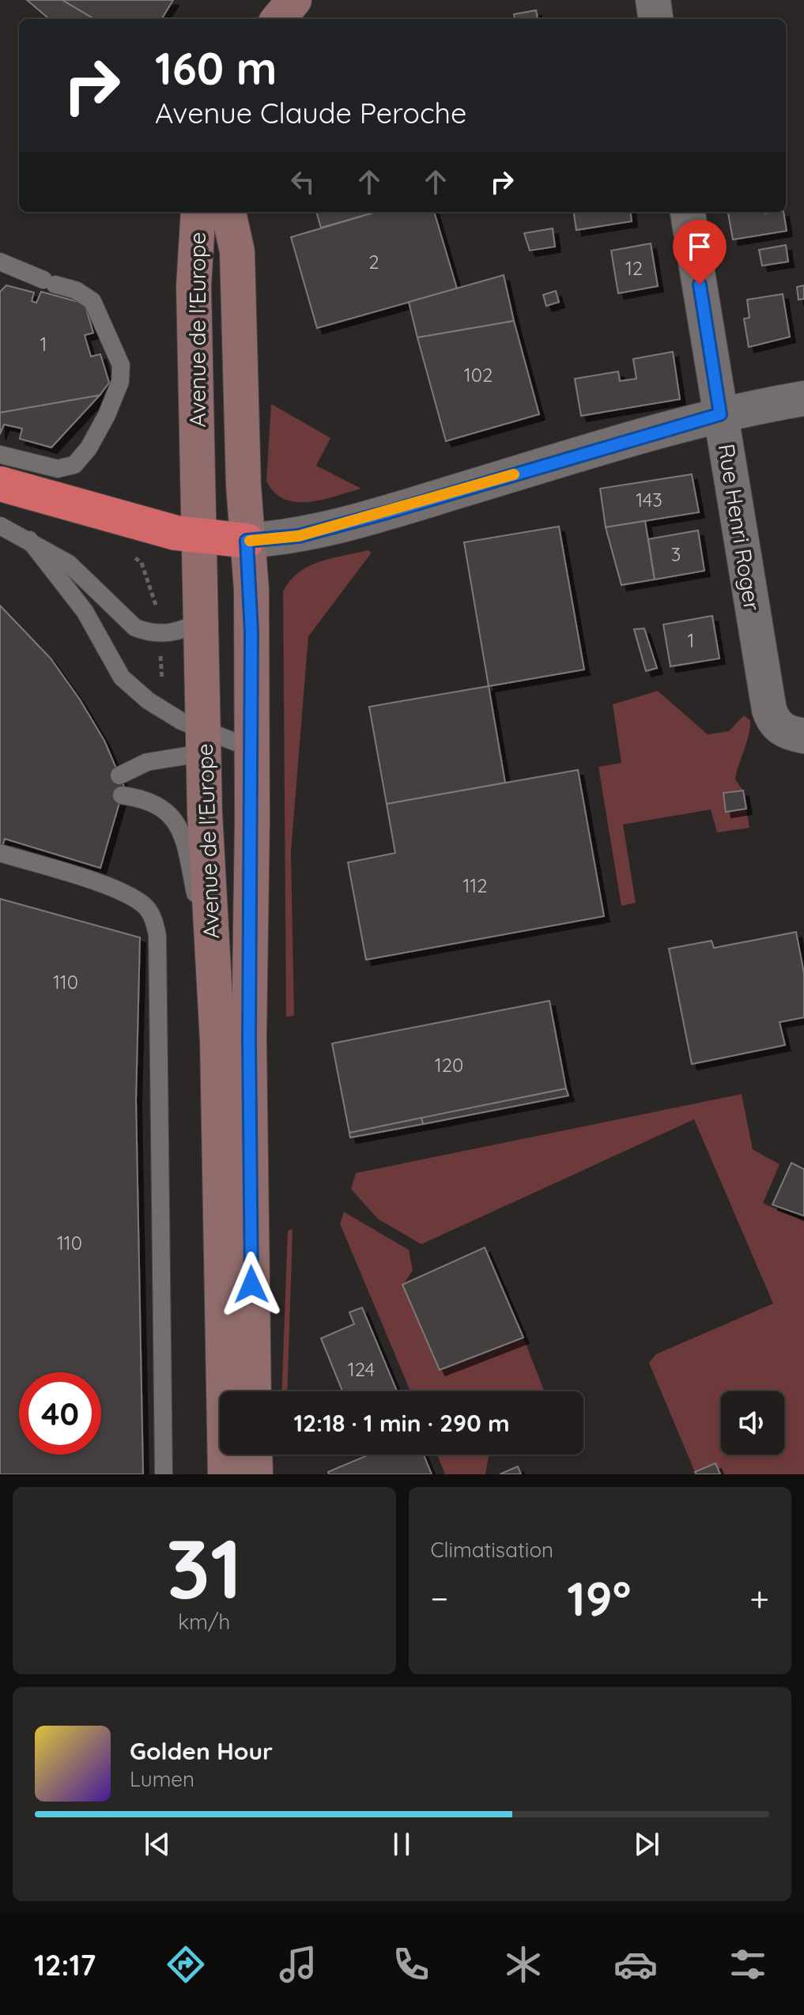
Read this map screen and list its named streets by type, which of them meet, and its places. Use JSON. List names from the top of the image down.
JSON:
{
  "streets": {
    "street": ["Avenue de l'Europe", "Rue Henri Roger"]
  },
  "house_numbers": [
    "2",
    "12",
    "1",
    "102",
    "143",
    "3",
    "1",
    "112",
    "110",
    "120",
    "110",
    "124"
  ],
  "page": {
    "turn": ["160 m", "Avenue Claude Peroche"],
    "limit": "40",
    "trip": "12:18 · 1 min · 290 m",
    "tile": [
      ["31", "km/h"],
      "Climatisation"
    ],
    "heat": ["−", "19°", "+"],
    "song": ["Golden Hour", "Lumen"],
    "tabs": "12:17"
  }
}
